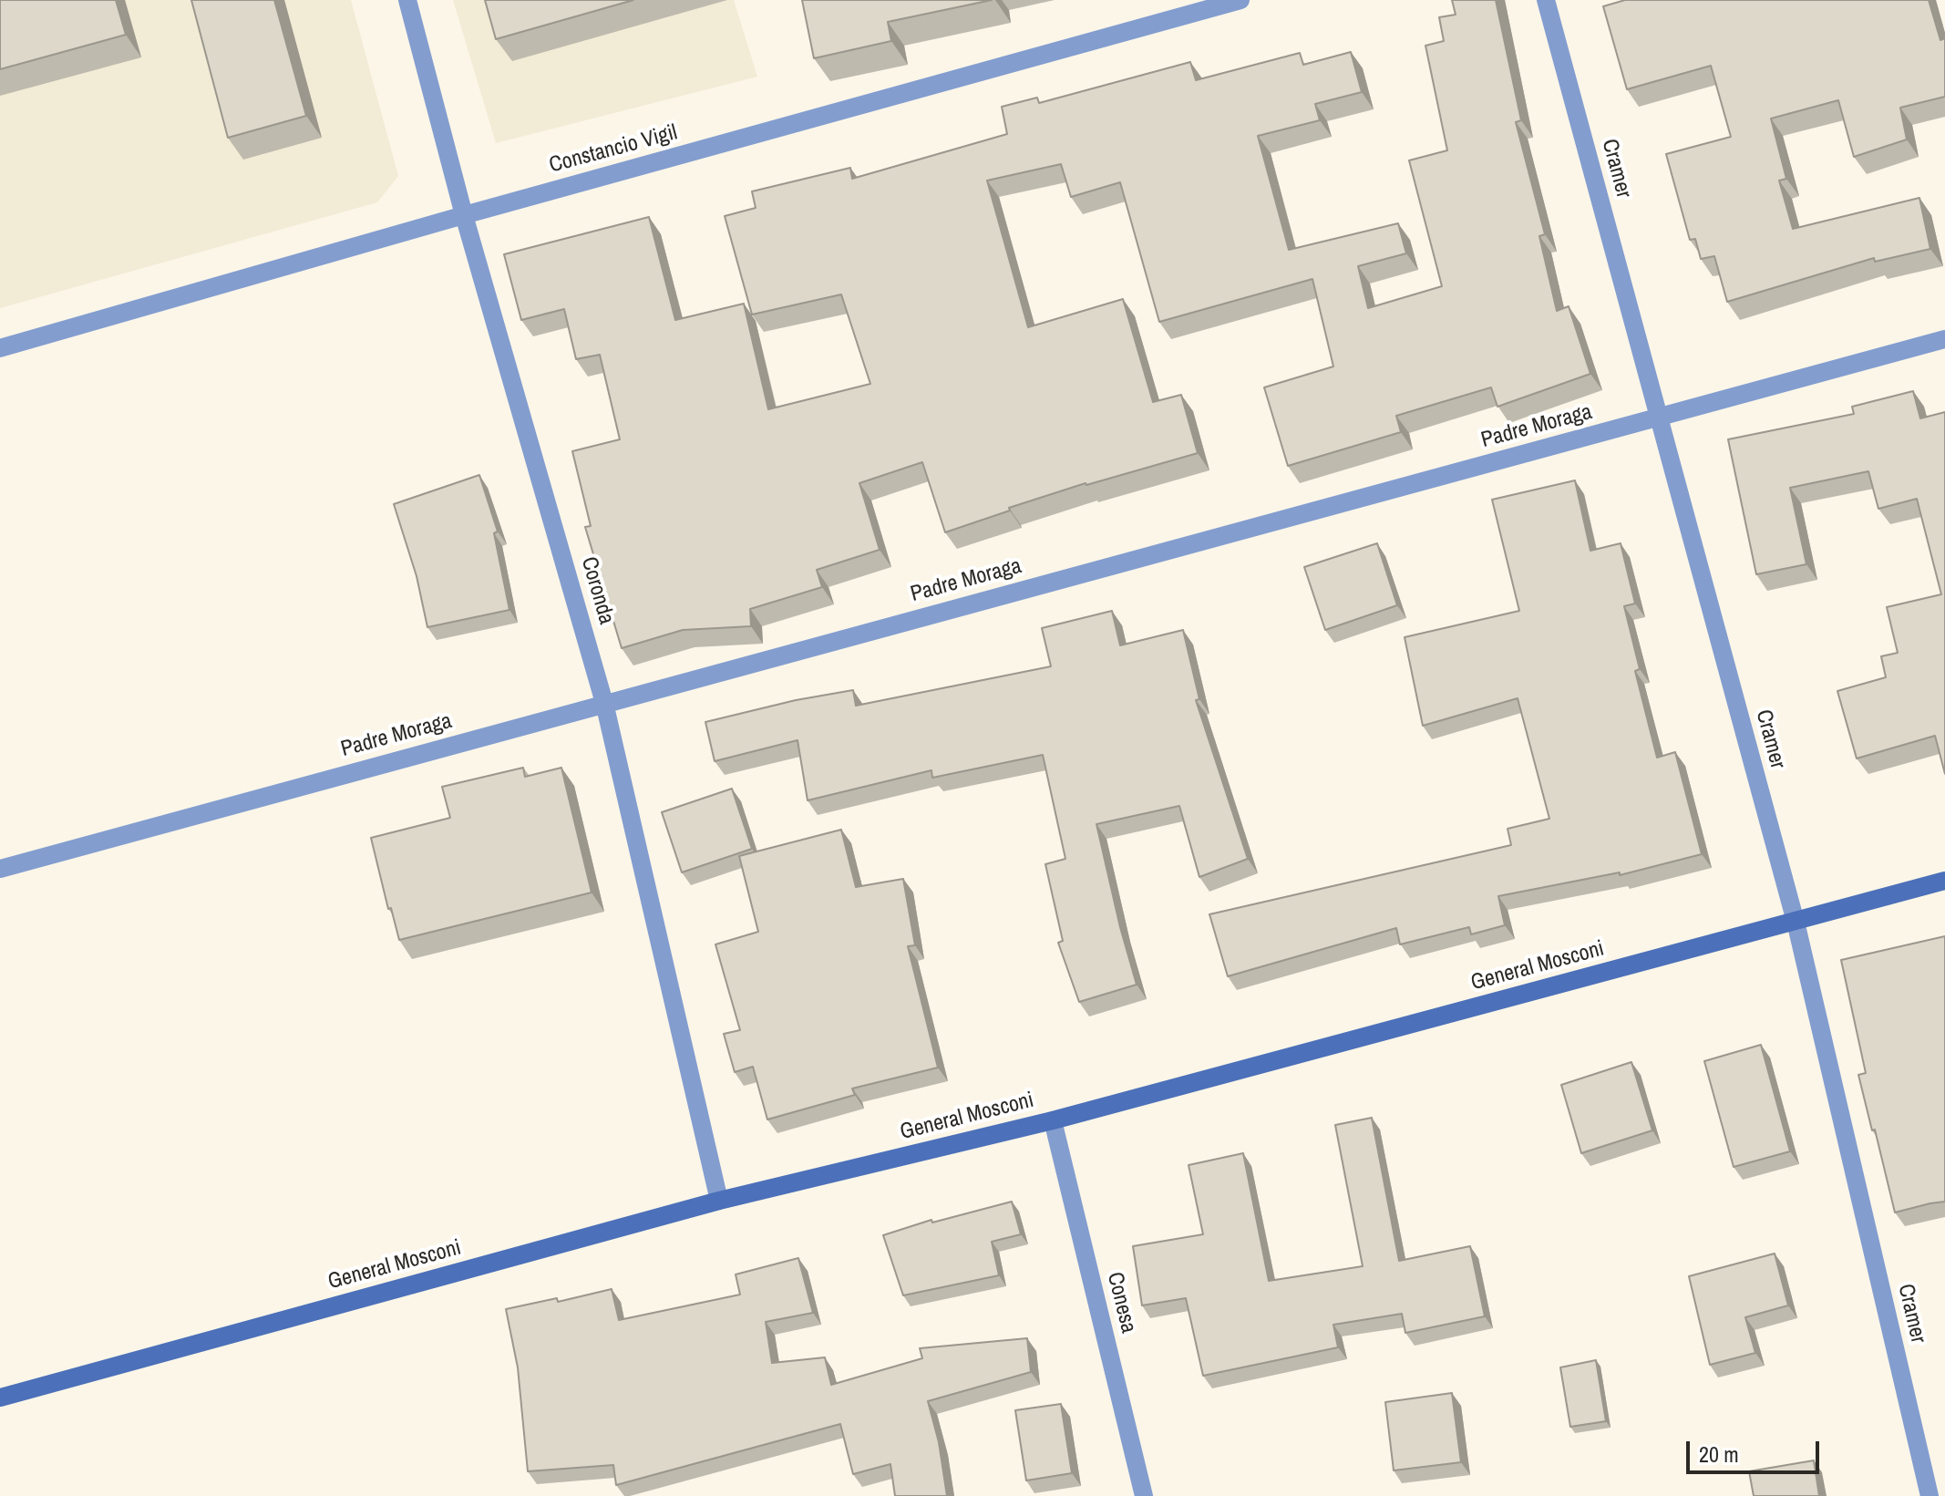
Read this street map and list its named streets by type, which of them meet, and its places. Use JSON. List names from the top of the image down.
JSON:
{
  "streets": {
    "street": [
      "Constancio Vigil",
      "Cramer",
      "Padre Moraga",
      "Coronda",
      "General Mosconi",
      "Conesa"
    ]
  },
  "crossings": [
    ["Constancio Vigil", "Coronda"],
    ["Cramer", "Padre Moraga"],
    ["Cramer", "General Mosconi"],
    ["Padre Moraga", "Coronda"],
    ["Coronda", "General Mosconi"],
    ["General Mosconi", "Conesa"]
  ],
  "scale_bar": "20 m"
}
